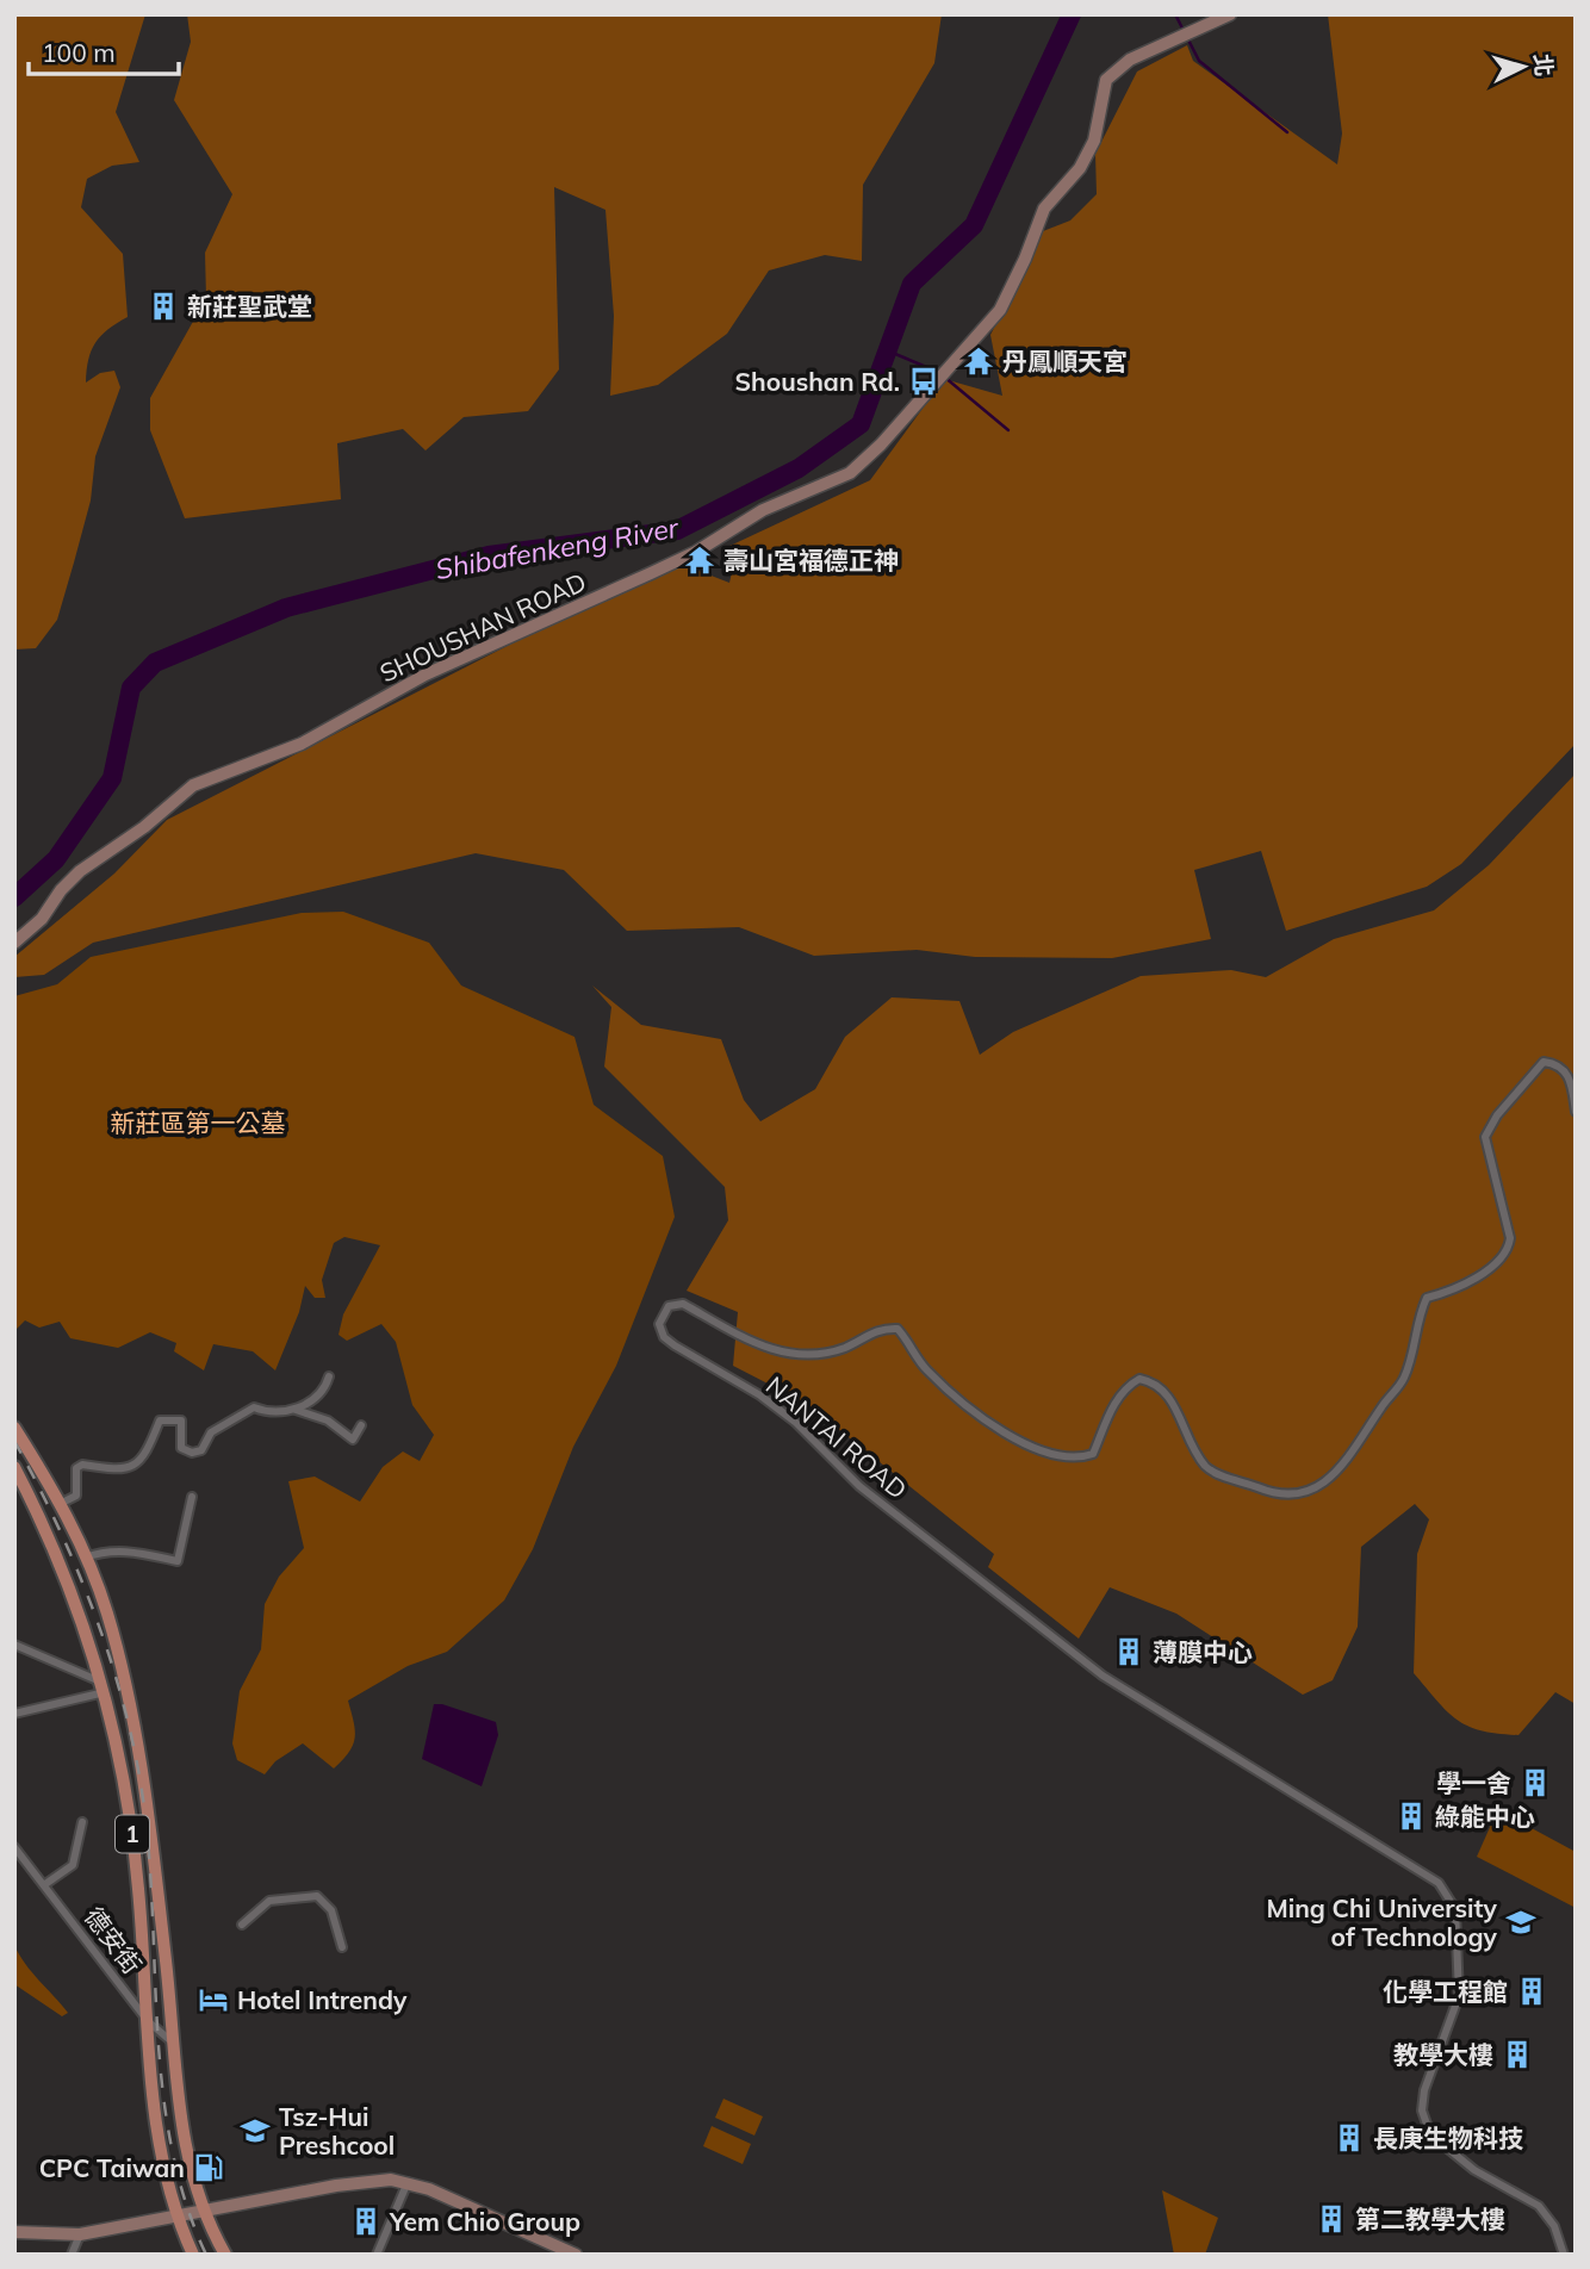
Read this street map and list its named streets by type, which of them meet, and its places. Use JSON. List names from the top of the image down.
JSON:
{
  "streets": {
    "main road": ["1"],
    "street": ["SHOUSHAN ROAD", "NANTAI ROAD", "德安街"]
  },
  "crossings": [
    ["1", "德安街"]
  ],
  "water": ["Shibafenkeng River"],
  "parks": ["新莊區第一公墓"],
  "places": {
    "building": [
      "新莊聖武堂",
      "薄膜中心",
      "學一舍",
      "綠能中心",
      "化學工程館",
      "教學大樓",
      "長庚生物科技",
      "第二教學大樓",
      "Yem Chio Group"
    ],
    "temple": ["丹鳳順天宮", "壽山宮福德正神"],
    "bus stop": ["Shoushan Rd."],
    "school or university": ["Ming Chi University of Technology", "Tsz-Hui Preshcool"],
    "hotel": ["Hotel Intrendy"],
    "fuel station": ["CPC Taiwan"]
  },
  "scale_bar": "100 m",
  "north": "right"
}
